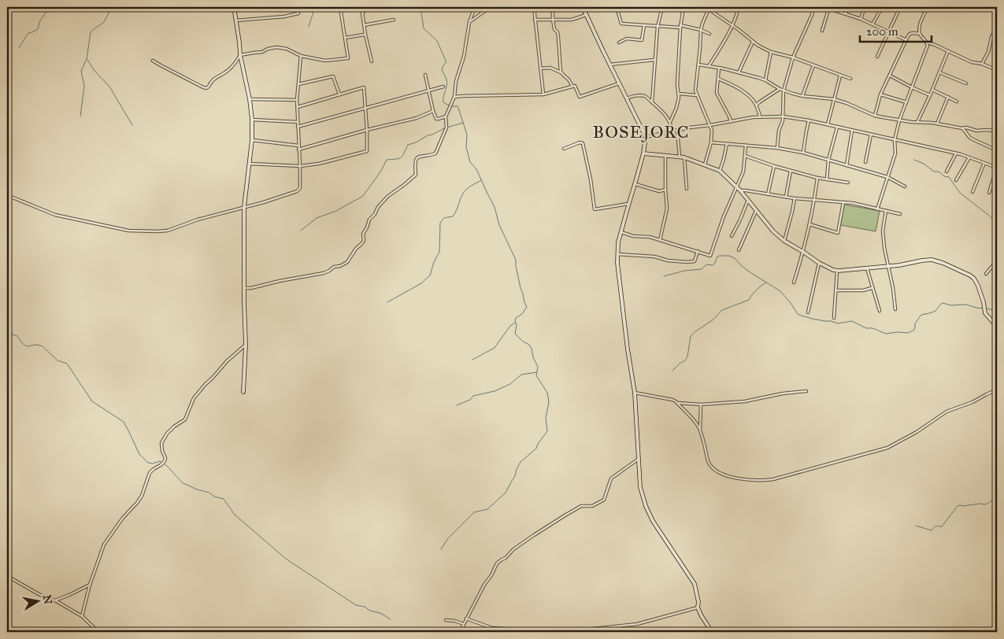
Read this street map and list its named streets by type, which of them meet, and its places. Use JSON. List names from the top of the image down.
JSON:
{
  "districts": ["BOSEJORC"],
  "scale_bar": "200 m",
  "north": "right"
}
